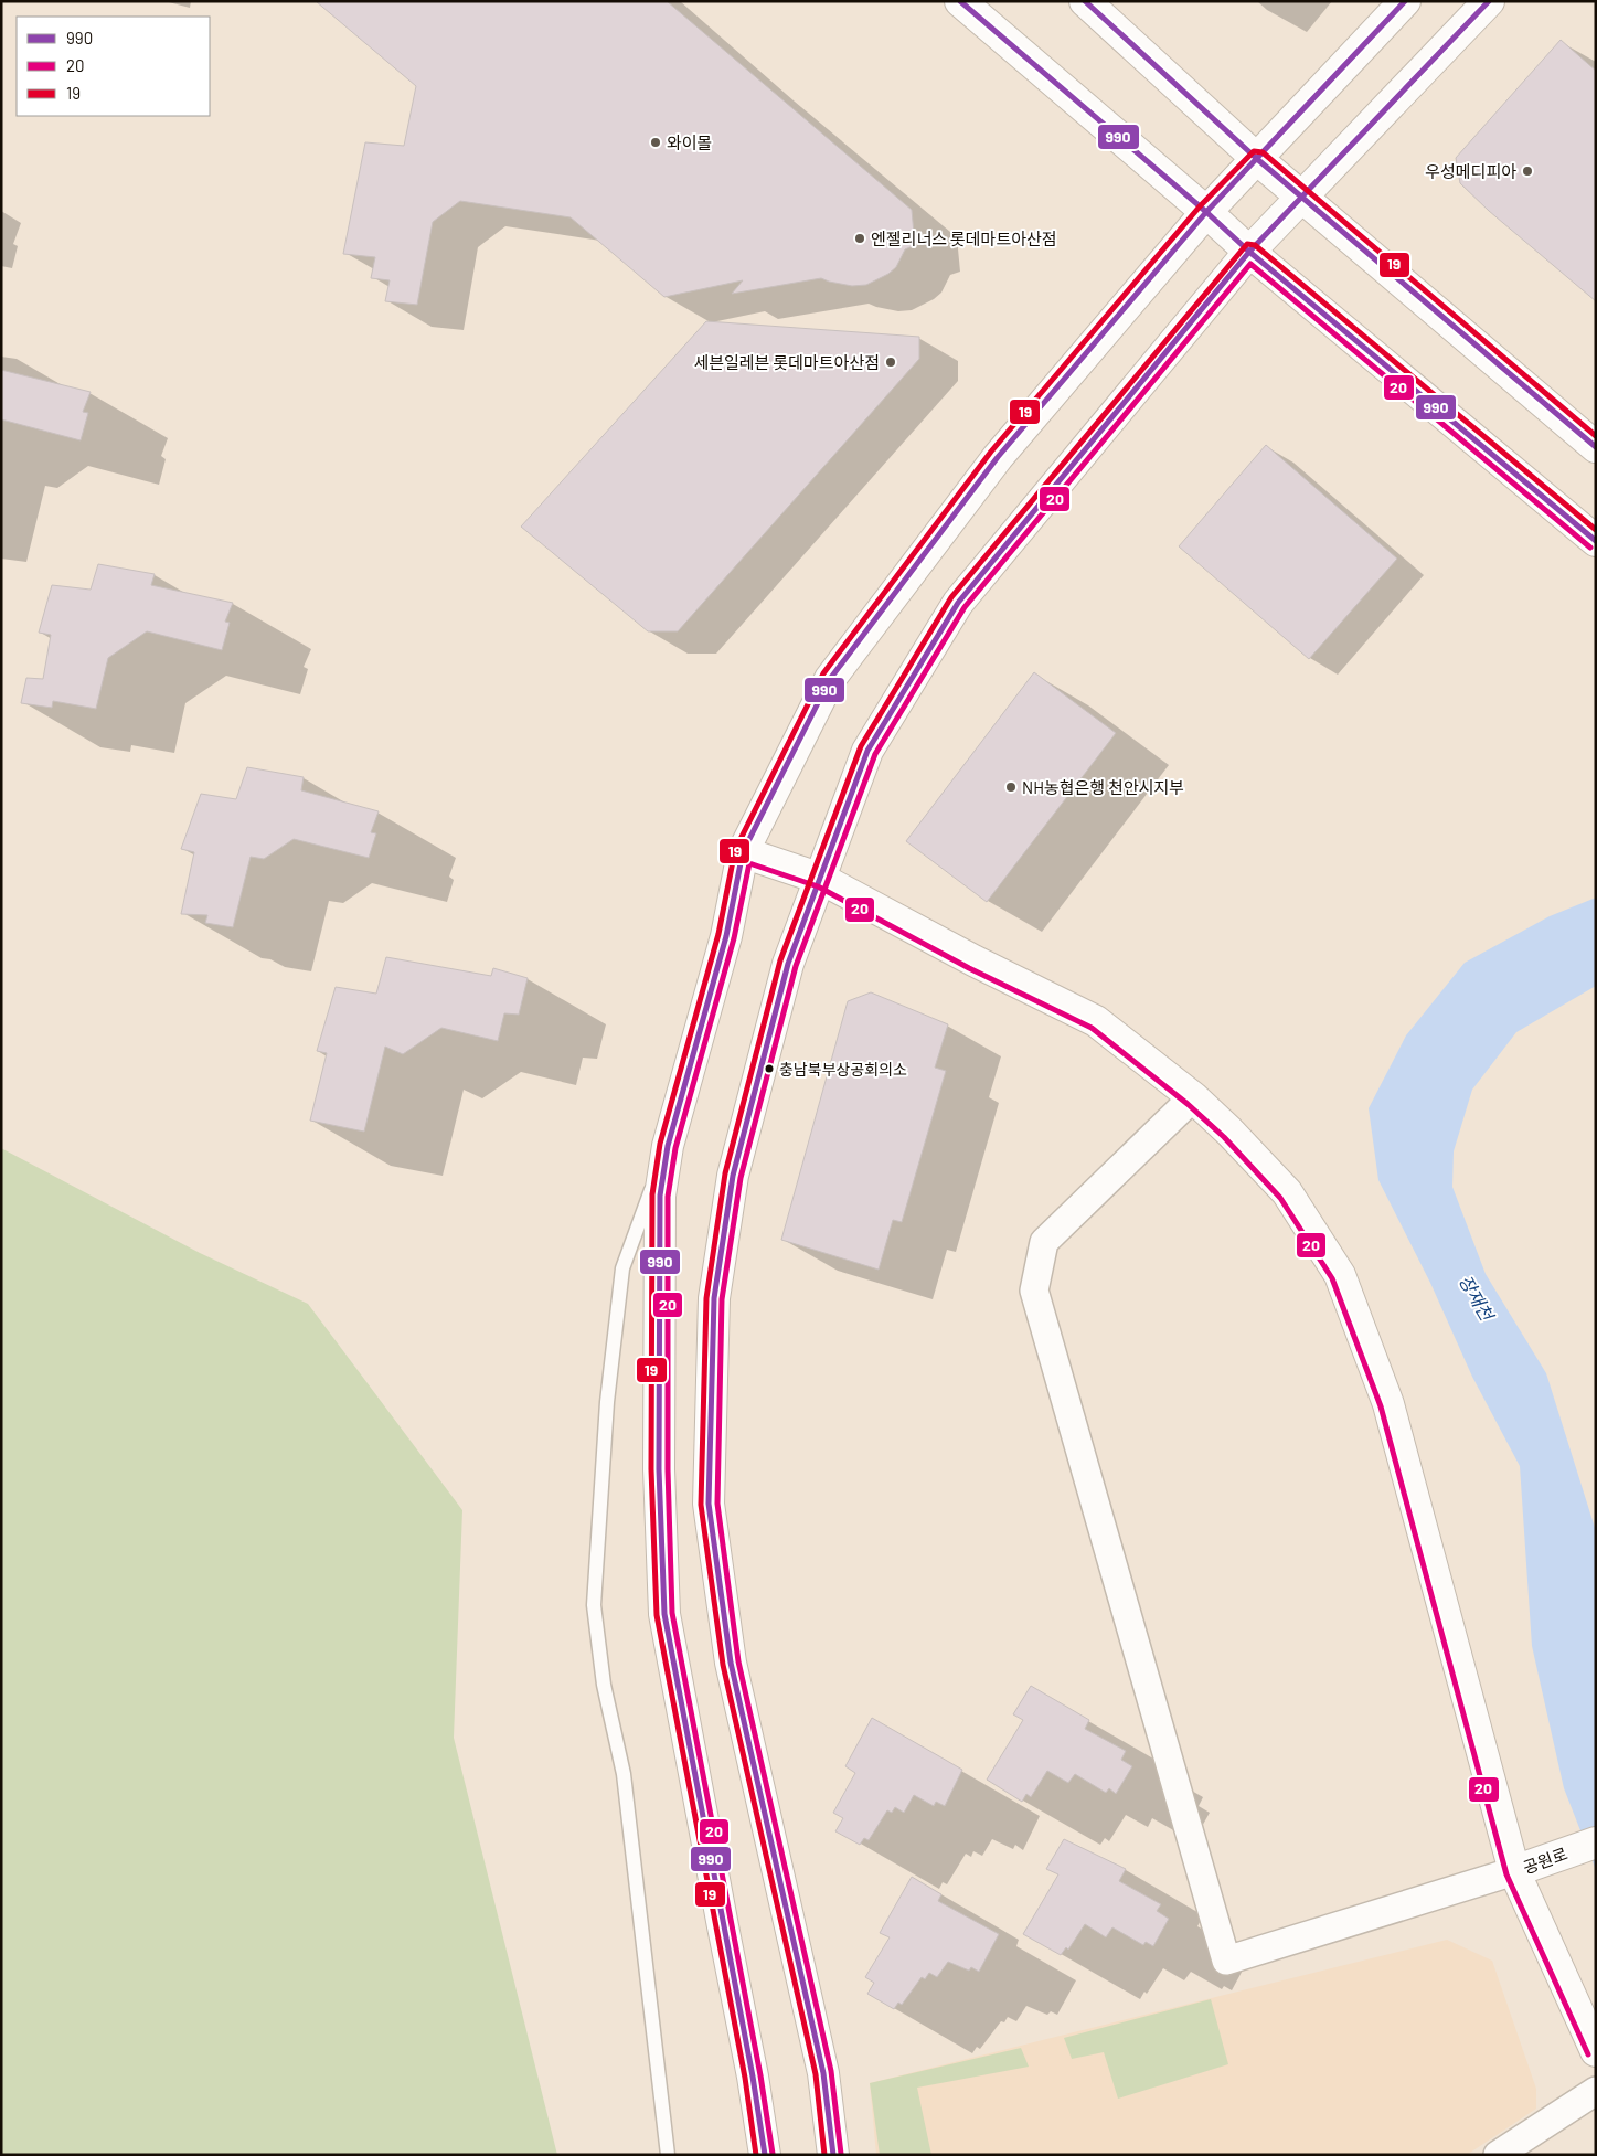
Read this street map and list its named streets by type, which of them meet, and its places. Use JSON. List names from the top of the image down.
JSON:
{
  "streets": {
    "main road": ["공원로"]
  },
  "water": ["장재천"],
  "places": [
    "와이몰",
    "우성메디피아",
    "엔젤리너스 롯데마트아산점",
    "세븐일레븐 롯데마트아산점",
    "NH농협은행 천안시지부",
    "충남북부상공회의소"
  ],
  "lines": ["transit line 990", "transit line 19", "transit line 20"],
  "legend": ["990", "20", "19"]
}
